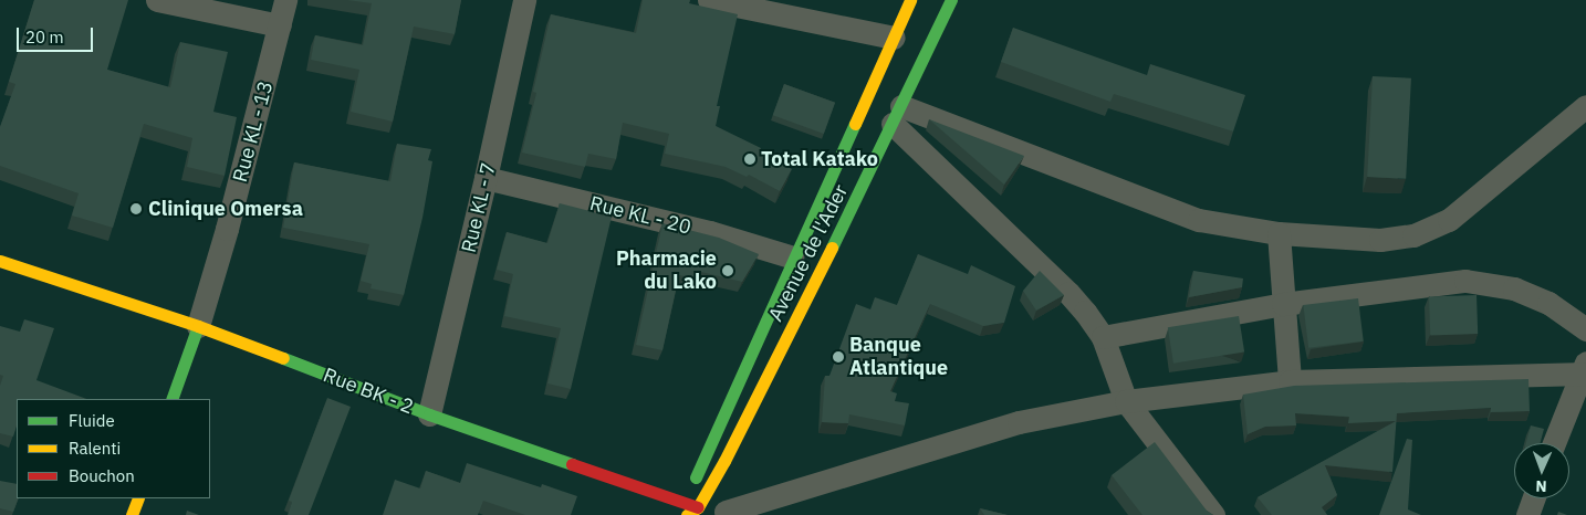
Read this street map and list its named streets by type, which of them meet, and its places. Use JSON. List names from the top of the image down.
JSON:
{
  "streets": {
    "main road": ["Avenue de l'Ader", "Rue BK - 2"],
    "street": ["Rue KL - 13", "Rue KL - 7", "Rue KL - 20"]
  },
  "crossings": [
    ["Rue KL - 13", "Rue BK - 2"],
    ["Rue KL - 7", "Rue KL - 20"],
    ["Rue KL - 7", "Rue BK - 2"],
    ["Rue KL - 20", "Avenue de l'Ader"],
    ["Avenue de l'Ader", "Rue BK - 2"]
  ],
  "places": [
    "Total Katako",
    "Clinique Omersa",
    "Pharmacie du Lako",
    "Banque Atlantique"
  ],
  "legend": ["Fluide", "Ralenti", "Bouchon"],
  "scale_bar": "20 m",
  "north": "bottom"
}
